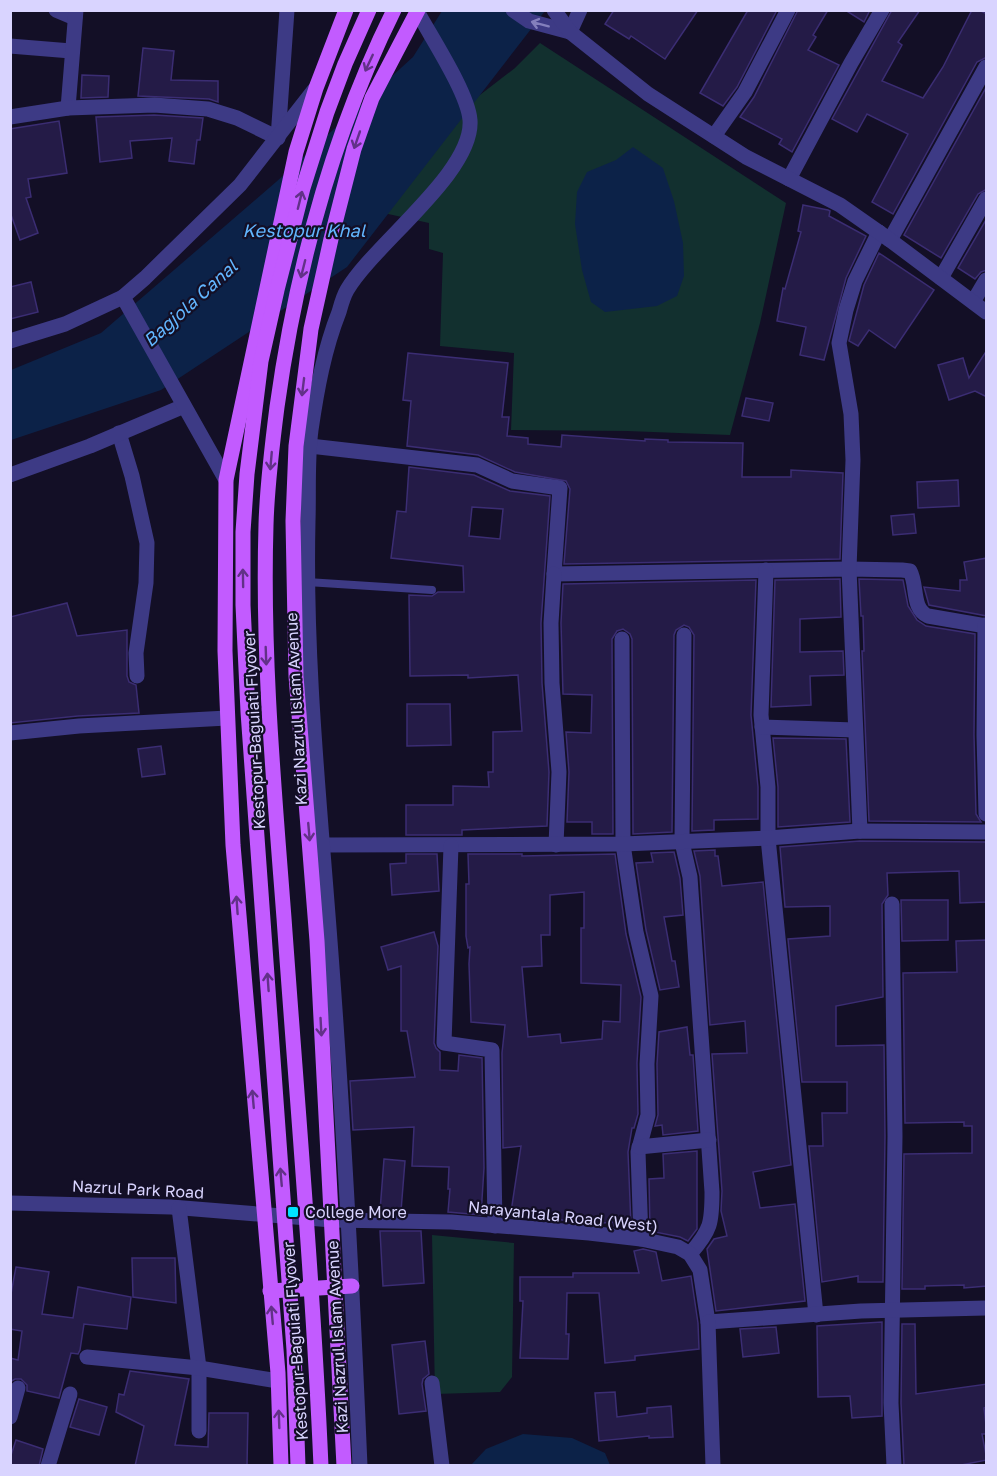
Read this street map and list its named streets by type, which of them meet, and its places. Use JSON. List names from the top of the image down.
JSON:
{
  "streets": {
    "main road": ["Kazi Nazrul Islam Avenue", "Kestopur-Baguiati Flyover"],
    "street": ["Nazrul Park Road", "Narayantala Road (West)"]
  },
  "crossings": [
    ["Kazi Nazrul Islam Avenue", "Nazrul Park Road"],
    ["Kazi Nazrul Islam Avenue", "Narayantala Road (West)"],
    ["Nazrul Park Road", "Narayantala Road (West)"]
  ],
  "water": ["Kestopur Khal", "Bagjola Canal"],
  "places": {
    "transit": ["College More"]
  }
}
